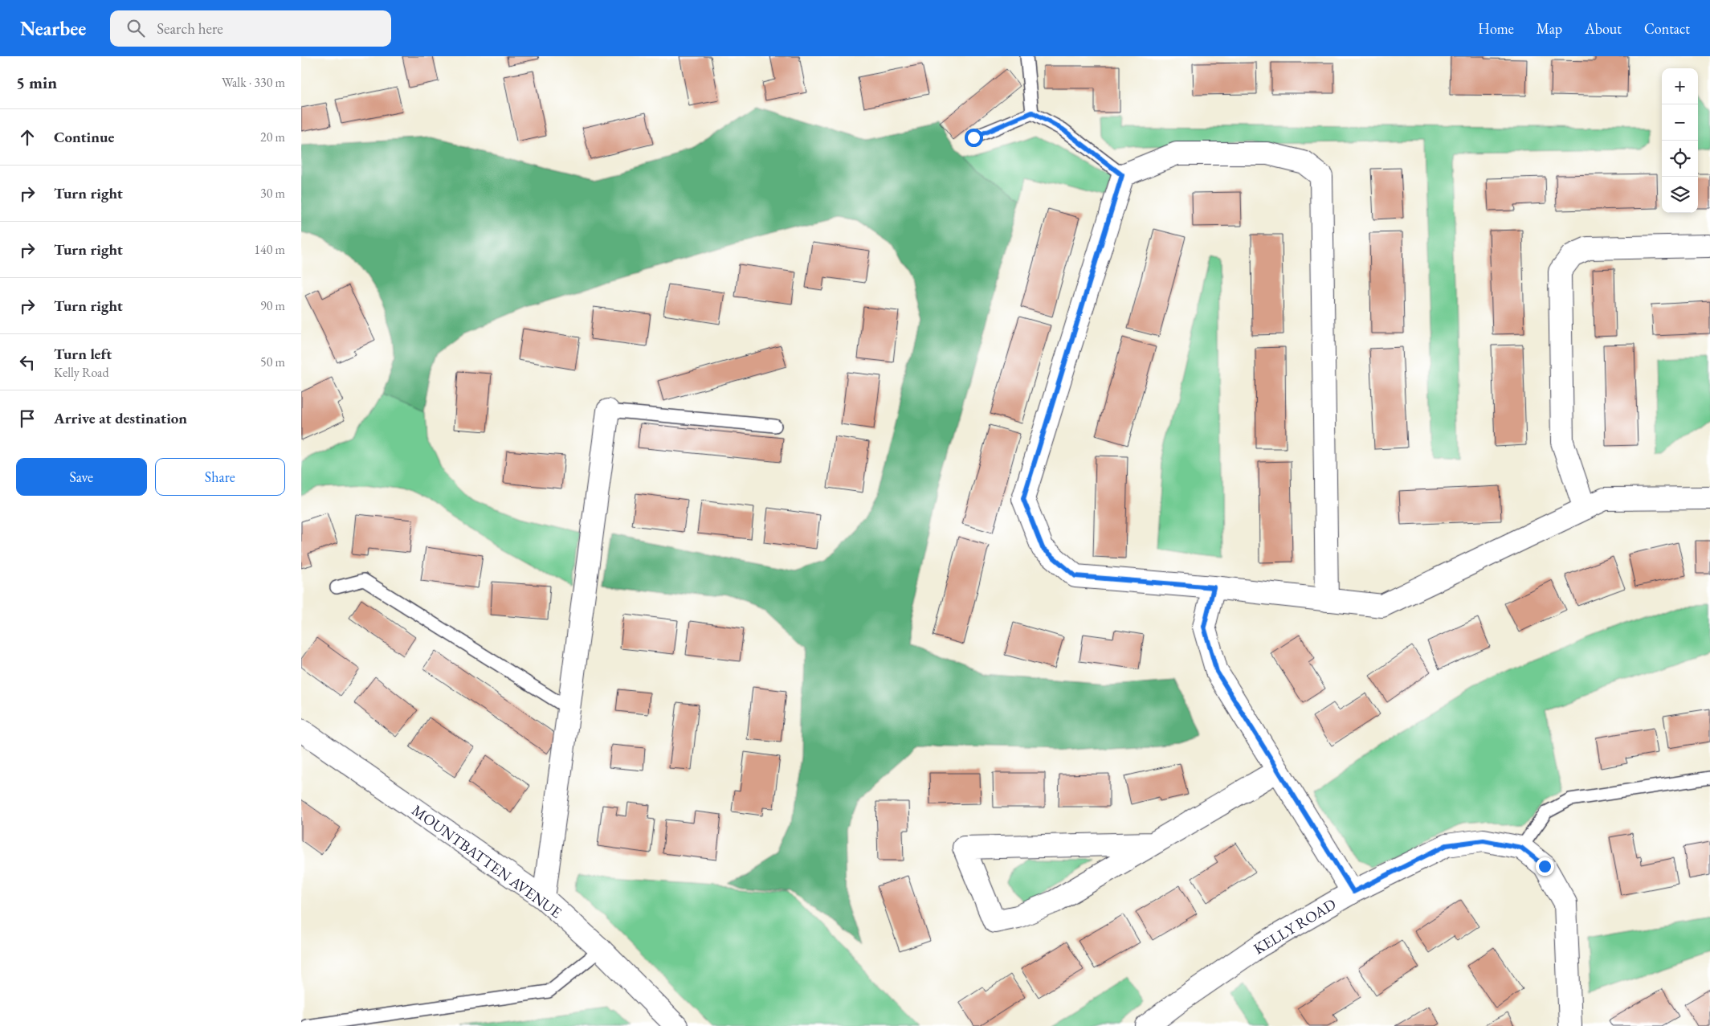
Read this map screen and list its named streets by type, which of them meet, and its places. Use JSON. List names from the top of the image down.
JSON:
{
  "streets": {
    "street": ["MOUNTBATTEN AVENUE", "KELLY ROAD"]
  },
  "page": {
    "header": "Nearbee",
    "search": "Search here",
    "nav": [
      "Home",
      "Map",
      "About",
      "Contact"
    ],
    "heading": ["5 min", "Walk · 330 m"],
    "map_buttons": ["+", "−"],
    "list": [
      ["Continue", "20 m"],
      ["Turn right", "30 m"],
      ["Turn right", "140 m"],
      ["Turn right", "90 m"],
      ["Turn left", "Kelly Road", "50 m"],
      "Arrive at destination"
    ],
    "buttons": ["Save", "Share"]
  }
}
